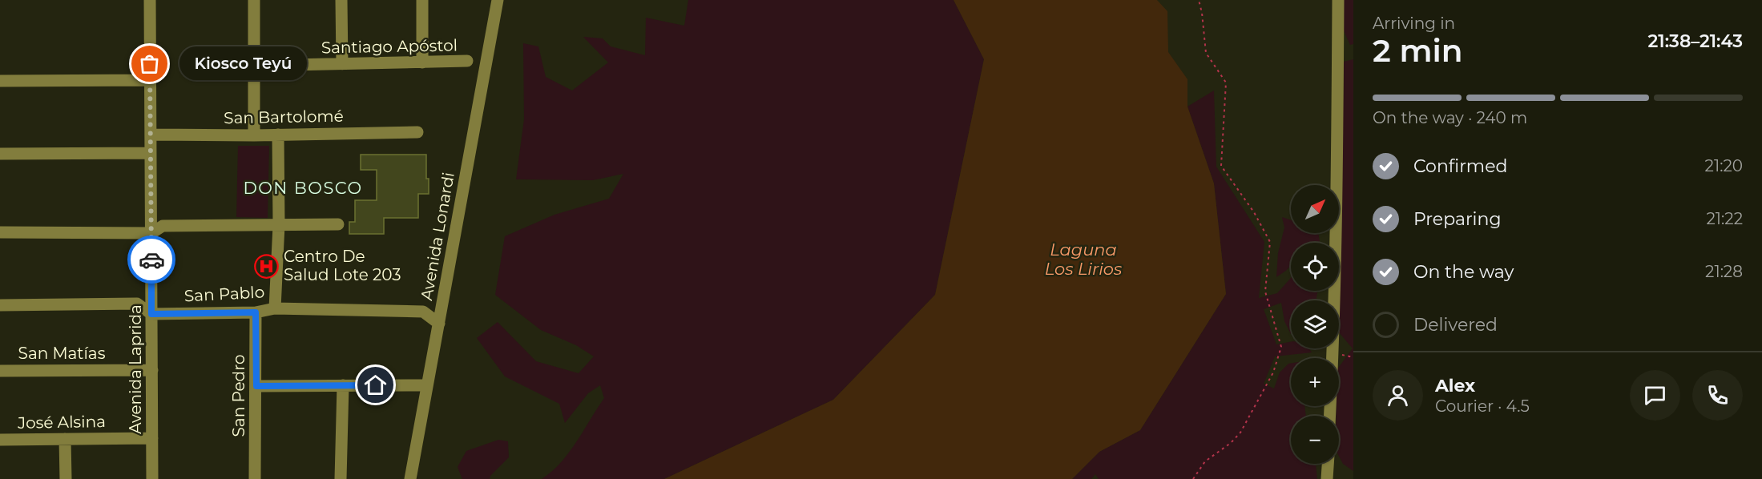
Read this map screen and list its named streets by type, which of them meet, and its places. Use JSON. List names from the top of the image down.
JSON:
{
  "streets": {
    "street": [
      "Santiago Apóstol",
      "San Bartolomé",
      "Avenida Lonardi",
      "San Pablo",
      "San Matías",
      "Avenida Laprida",
      "San Pedro",
      "José Alsina"
    ]
  },
  "crossings": [
    ["San Bartolomé", "Avenida Laprida"],
    ["Avenida Lonardi", "San Pablo"],
    ["San Pablo", "Avenida Laprida"],
    ["San Pablo", "San Pedro"],
    ["San Matías", "Avenida Laprida"],
    ["Avenida Laprida", "José Alsina"]
  ],
  "districts": ["DON BOSCO"],
  "water": ["Laguna Los Lirios"],
  "places": {
    "other": ["Kiosco Teyú"],
    "hospital": ["Centro De Salud Lote 203"]
  },
  "north": "top right",
  "page": {
    "heading": ["2 min", "Arriving in", "21:38–21:43"],
    "panel": ["Alex", "Courier · 4.5"],
    "bubble": "Kiosco Teyú",
    "bar": "On the way · 240 m",
    "list": [
      ["Confirmed", "21:20"],
      ["Preparing", "21:22"],
      ["On the way", "21:28"],
      "Delivered"
    ],
    "map_buttons": ["+", "−"]
  }
}
